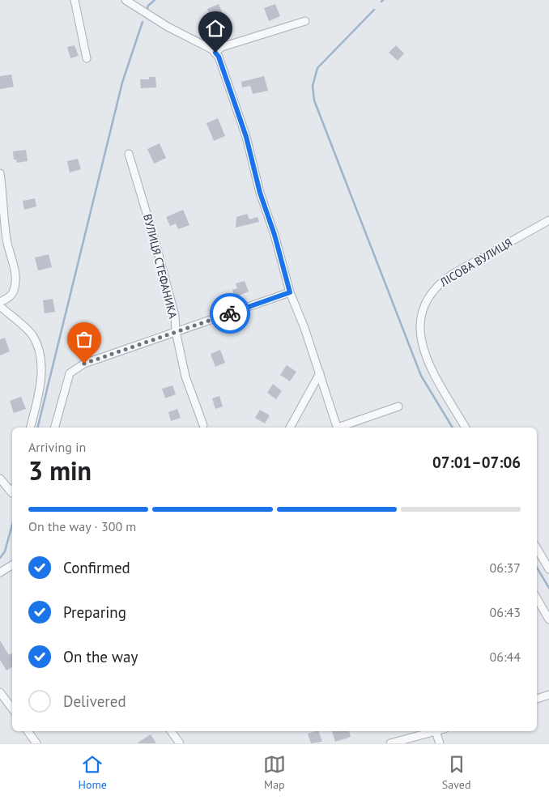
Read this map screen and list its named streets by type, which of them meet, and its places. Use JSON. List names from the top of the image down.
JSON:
{
  "streets": {
    "street": ["ЛІСОВА ВУЛИЦЯ", "ВУЛИЦЯ СТЕФАНИКА"]
  },
  "page": {
    "heading": ["3 min", "Arriving in", "07:01–07:06"],
    "bar": "On the way · 300 m",
    "list": [
      ["Confirmed", "06:37"],
      ["Preparing", "06:43"],
      ["On the way", "06:44"],
      "Delivered"
    ],
    "tabs": ["Home", "Map", "Saved"]
  }
}
